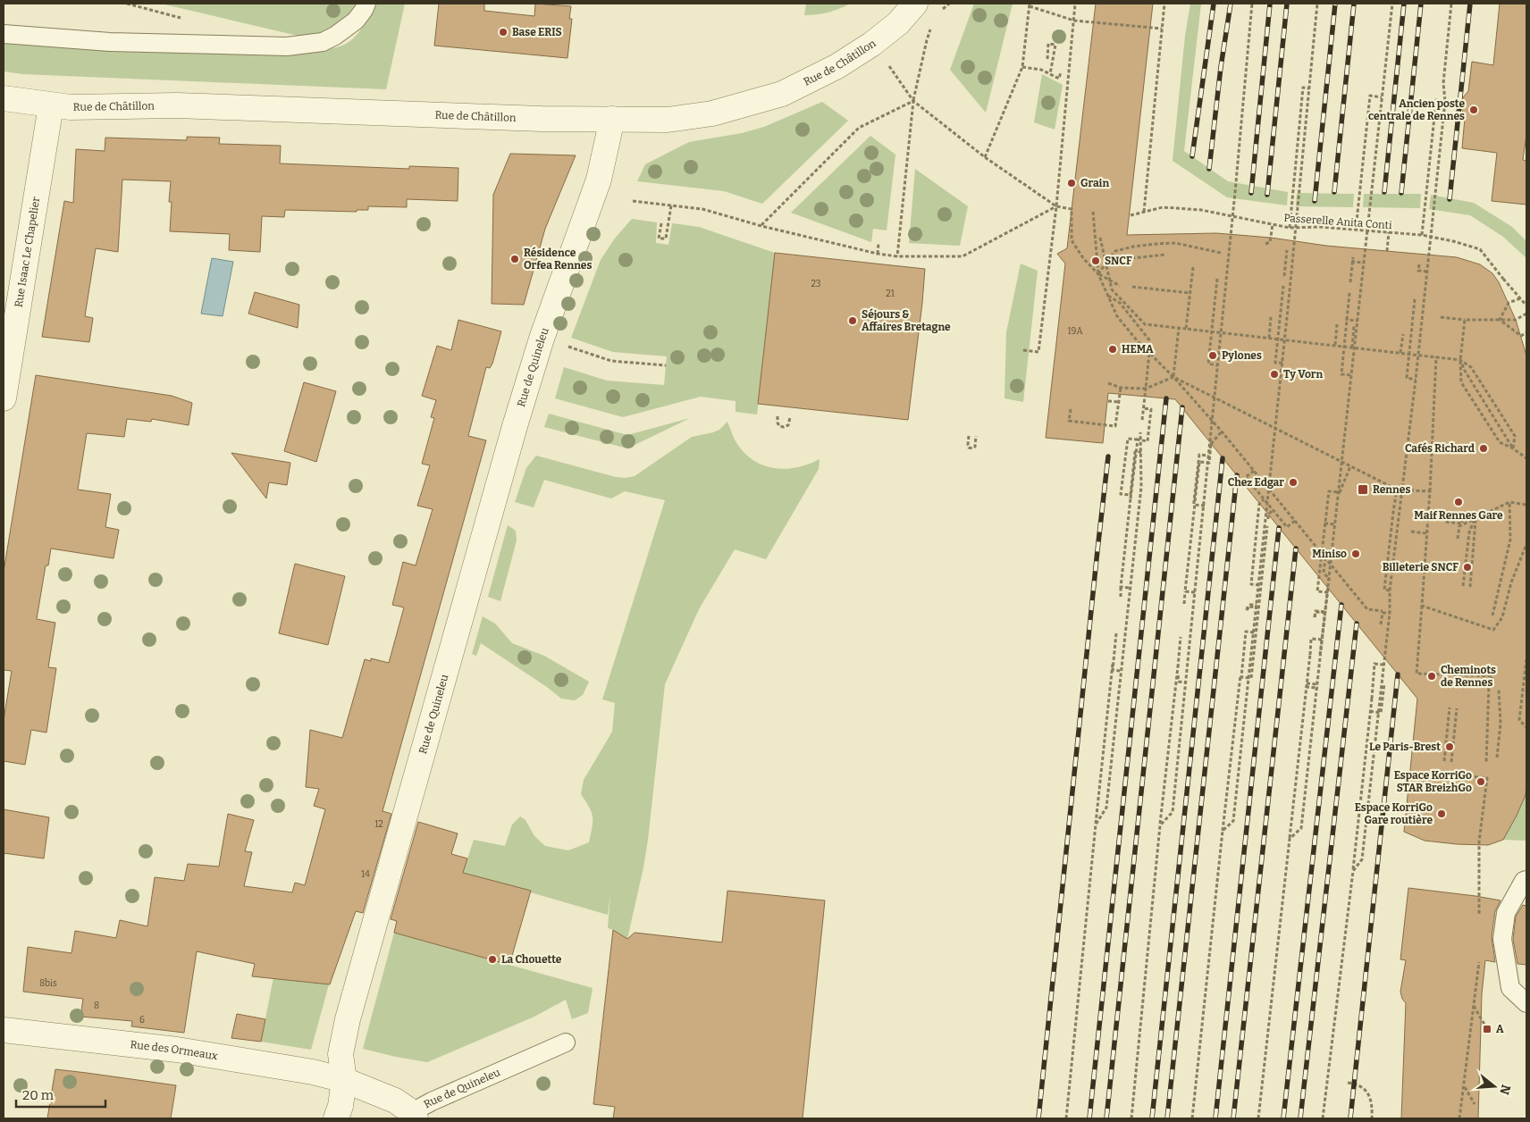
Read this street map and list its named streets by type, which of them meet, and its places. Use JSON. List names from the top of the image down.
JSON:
{
  "streets": {
    "street": [
      "Rue de Châtillon",
      "Rue Isaac Le Chapelier",
      "Rue de Quineleu",
      "Rue des Ormeaux"
    ],
    "path": ["Passerelle Anita Conti"]
  },
  "crossings": [
    ["Rue de Châtillon", "Rue Isaac Le Chapelier"],
    ["Rue de Châtillon", "Rue de Quineleu"],
    ["Rue de Quineleu", "Rue des Ormeaux"]
  ],
  "places": {
    "other": [
      "Base ERIS",
      "Ancien poste centrale de Rennes",
      "Grain",
      "Résidence Orfea Rennes",
      "SNCF",
      "Séjours & Affaires Bretagne",
      "HEMA",
      "Pylones",
      "Ty Vorn",
      "Cafés Richard",
      "Chez Edgar",
      "Maif Rennes Gare",
      "Miniso",
      "Billeterie SNCF",
      "Cheminots de Rennes",
      "Le Paris-Brest",
      "Espace KorriGo STAR BreizhGo",
      "Espace KorriGo Gare routière",
      "La Chouette"
    ],
    "transit": ["Rennes", "A"]
  },
  "house_numbers": [
    "23",
    "21",
    "19A",
    "12",
    "14",
    "8bis",
    "8",
    "6"
  ],
  "scale_bar": "20 m",
  "north": "right"
}
